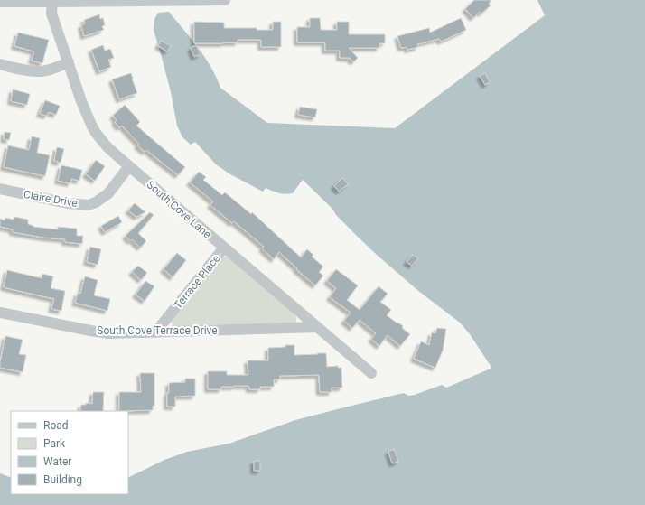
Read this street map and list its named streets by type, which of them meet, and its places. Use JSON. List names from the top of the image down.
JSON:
{
  "streets": {
    "street": [
      "Claire Drive",
      "South Cove Lane",
      "Terrace Place",
      "South Cove Terrace Drive"
    ]
  },
  "crossings": [
    ["Claire Drive", "South Cove Lane"],
    ["South Cove Lane", "Terrace Place"],
    ["South Cove Lane", "South Cove Terrace Drive"],
    ["Terrace Place", "South Cove Terrace Drive"]
  ],
  "legend": [
    "Road",
    "Park",
    "Water",
    "Building"
  ]
}
